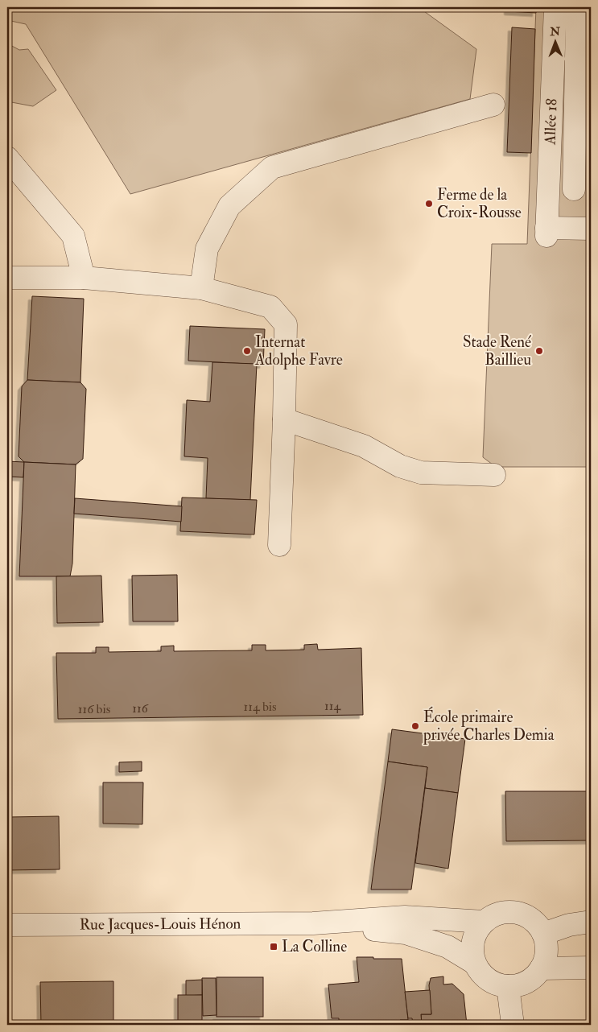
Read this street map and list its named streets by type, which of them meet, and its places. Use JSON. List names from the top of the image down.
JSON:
{
  "streets": {
    "street": ["Allée 18", "Rue Jacques-Louis Hénon"]
  },
  "places": {
    "other": [
      "Ferme de la Croix-Rousse",
      "Internat Adolphe Favre",
      "Stade René Baillieu",
      "École primaire privée Charles Demia"
    ],
    "transit": ["La Colline"]
  },
  "house_numbers": [
    "114",
    "114 bis",
    "116",
    "116 bis"
  ],
  "north": "top"
}
